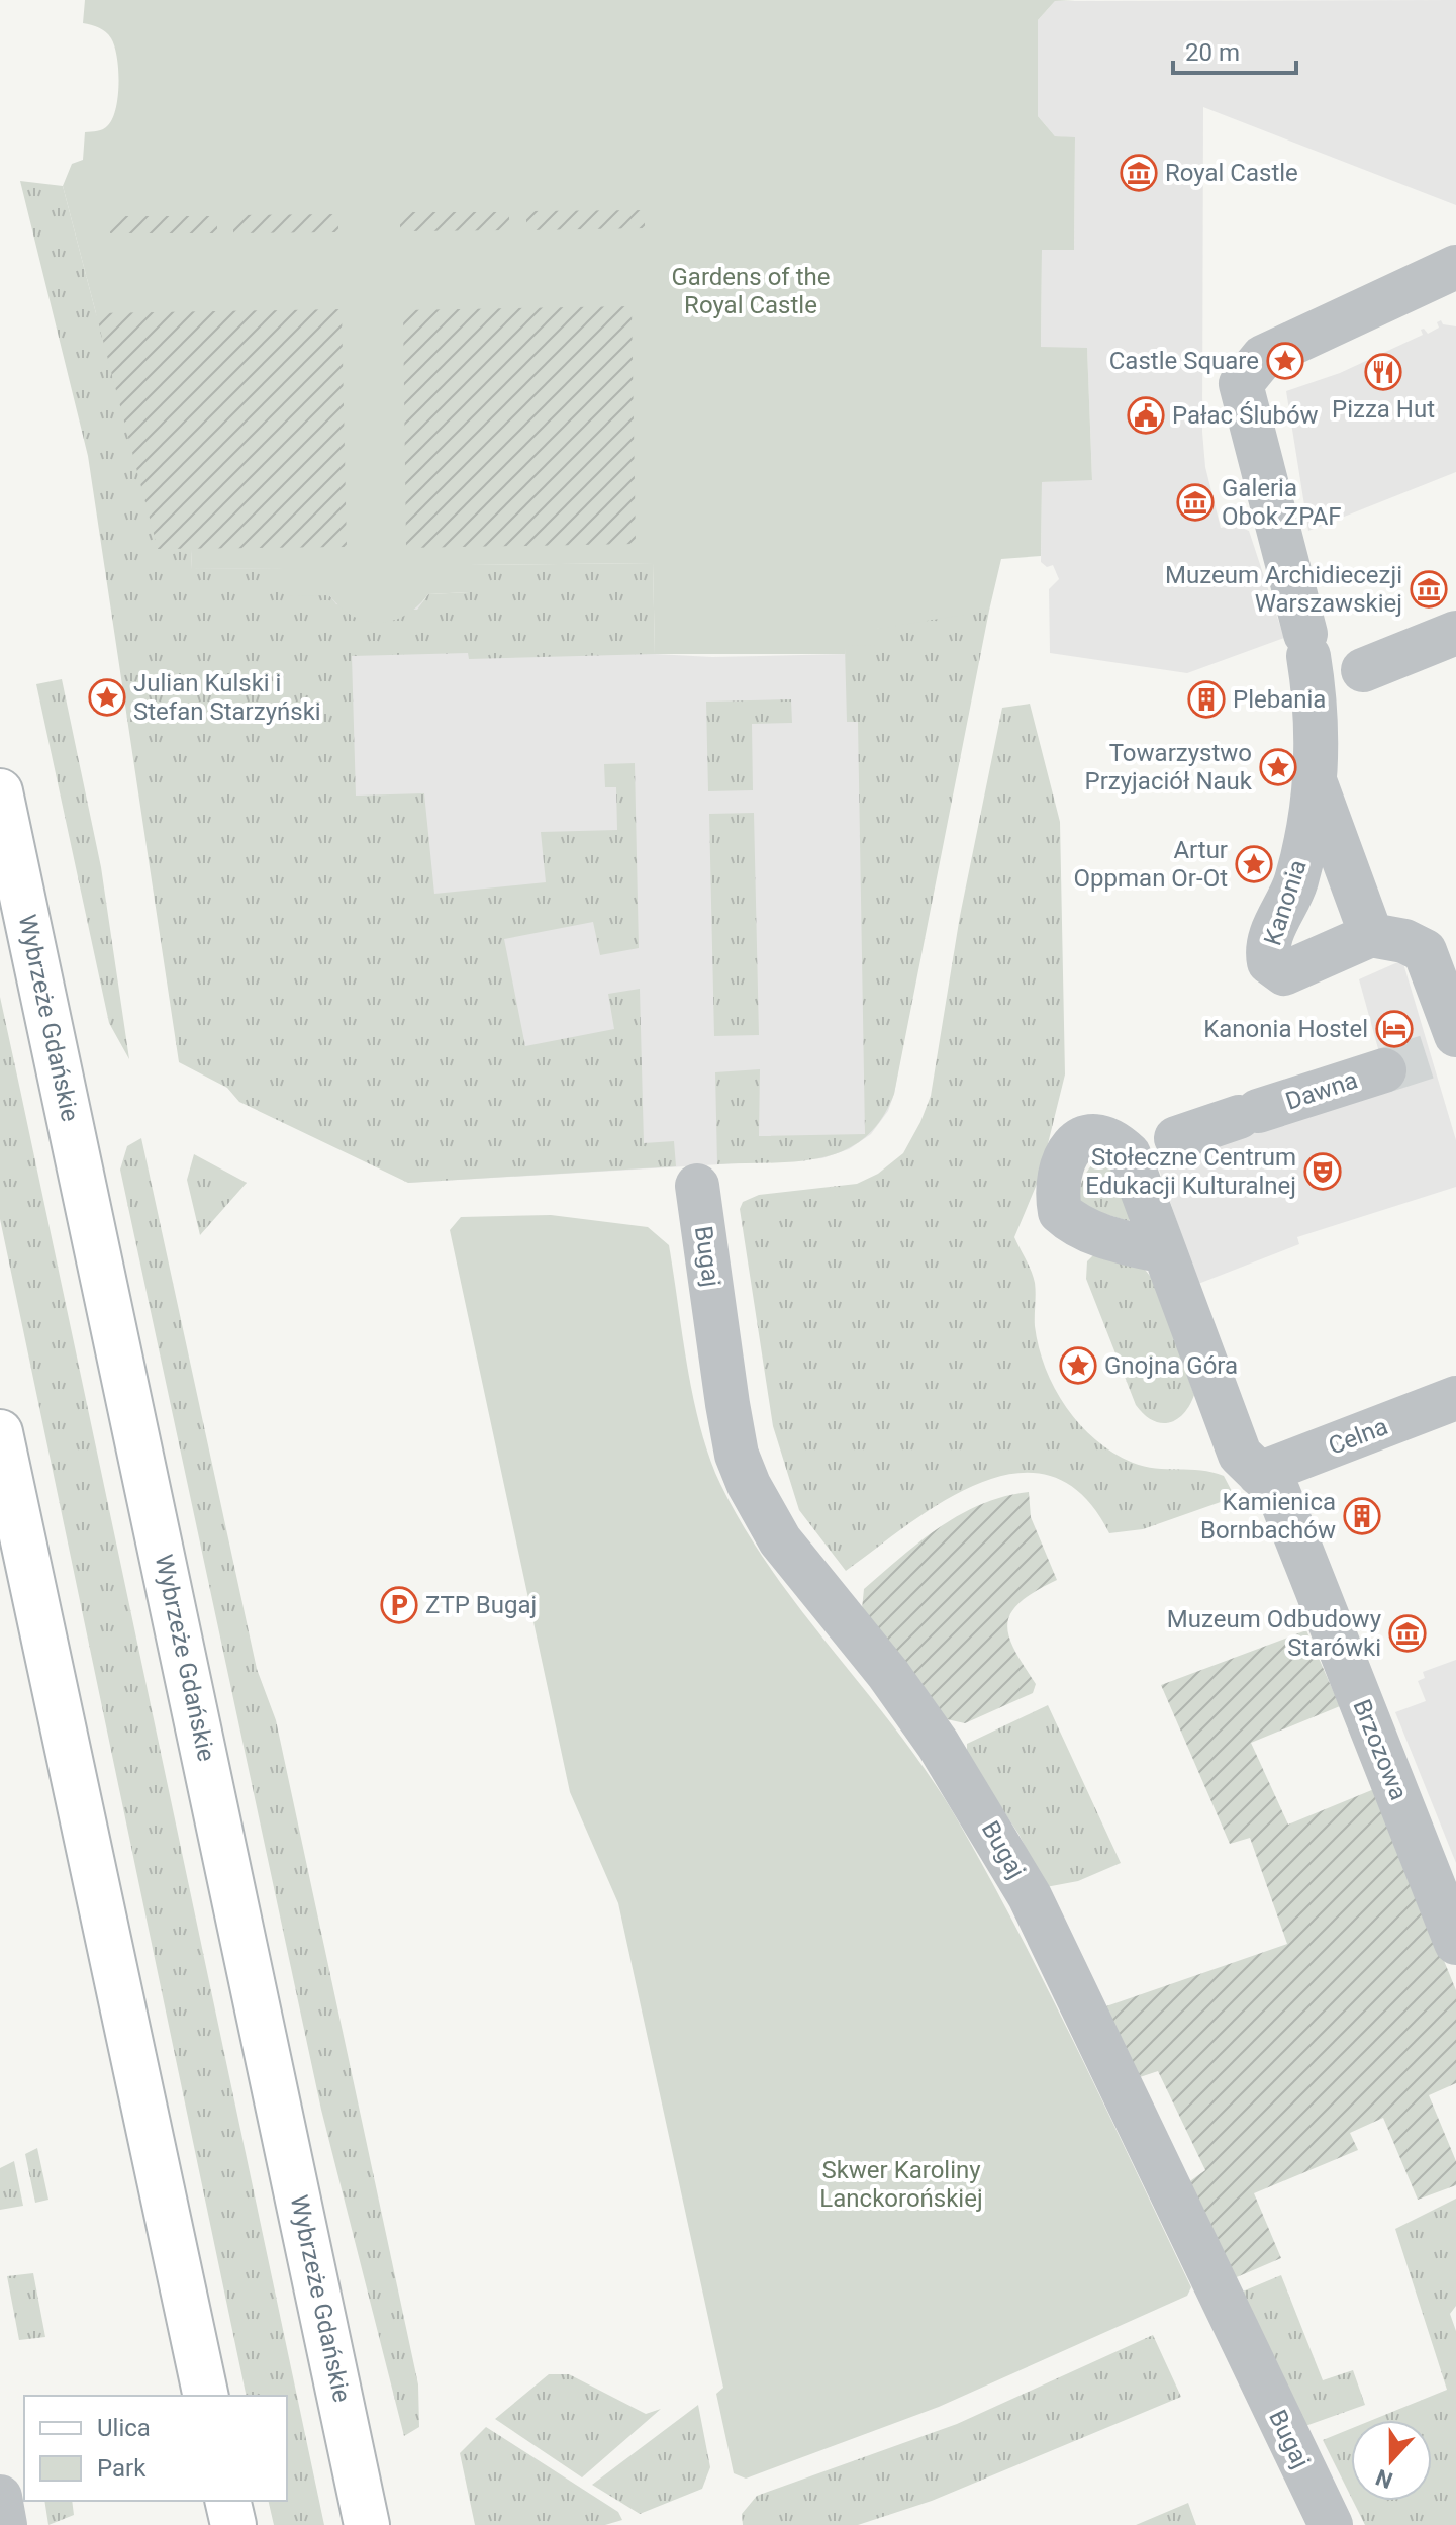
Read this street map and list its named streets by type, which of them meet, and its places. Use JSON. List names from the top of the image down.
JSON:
{
  "streets": {
    "main road": ["Wybrzeże Gdańskie"],
    "street": [
      "Kanonia",
      "Dawna",
      "Bugaj",
      "Celna",
      "Brzozowa"
    ]
  },
  "crossings": [
    ["Celna", "Brzozowa"]
  ],
  "parks": ["Gardens of the Royal Castle", "Skwer Karoliny Lanckorońskiej"],
  "places": {
    "museum": [
      "Royal Castle",
      "Galeria Obok ZPAF",
      "Muzeum Archidiecezji Warszawskiej",
      "Muzeum Odbudowy Starówki"
    ],
    "place": [
      "Castle Square",
      "Julian Kulski i Stefan Starzyński",
      "Towarzystwo Przyjaciół Nauk",
      "Artur Oppman Or-Ot",
      "Gnojna Góra"
    ],
    "restaurant": ["Pizza Hut"],
    "public building": ["Pałac Ślubów"],
    "building": ["Plebania", "Kamienica Bornbachów"],
    "hotel": ["Kanonia Hostel"],
    "theatre": ["Stołeczne Centrum Edukacji Kulturalnej"],
    "parking": ["ZTP Bugaj"]
  },
  "legend": ["Ulica", "Park"],
  "scale_bar": "20 m",
  "north": "bottom"
}
